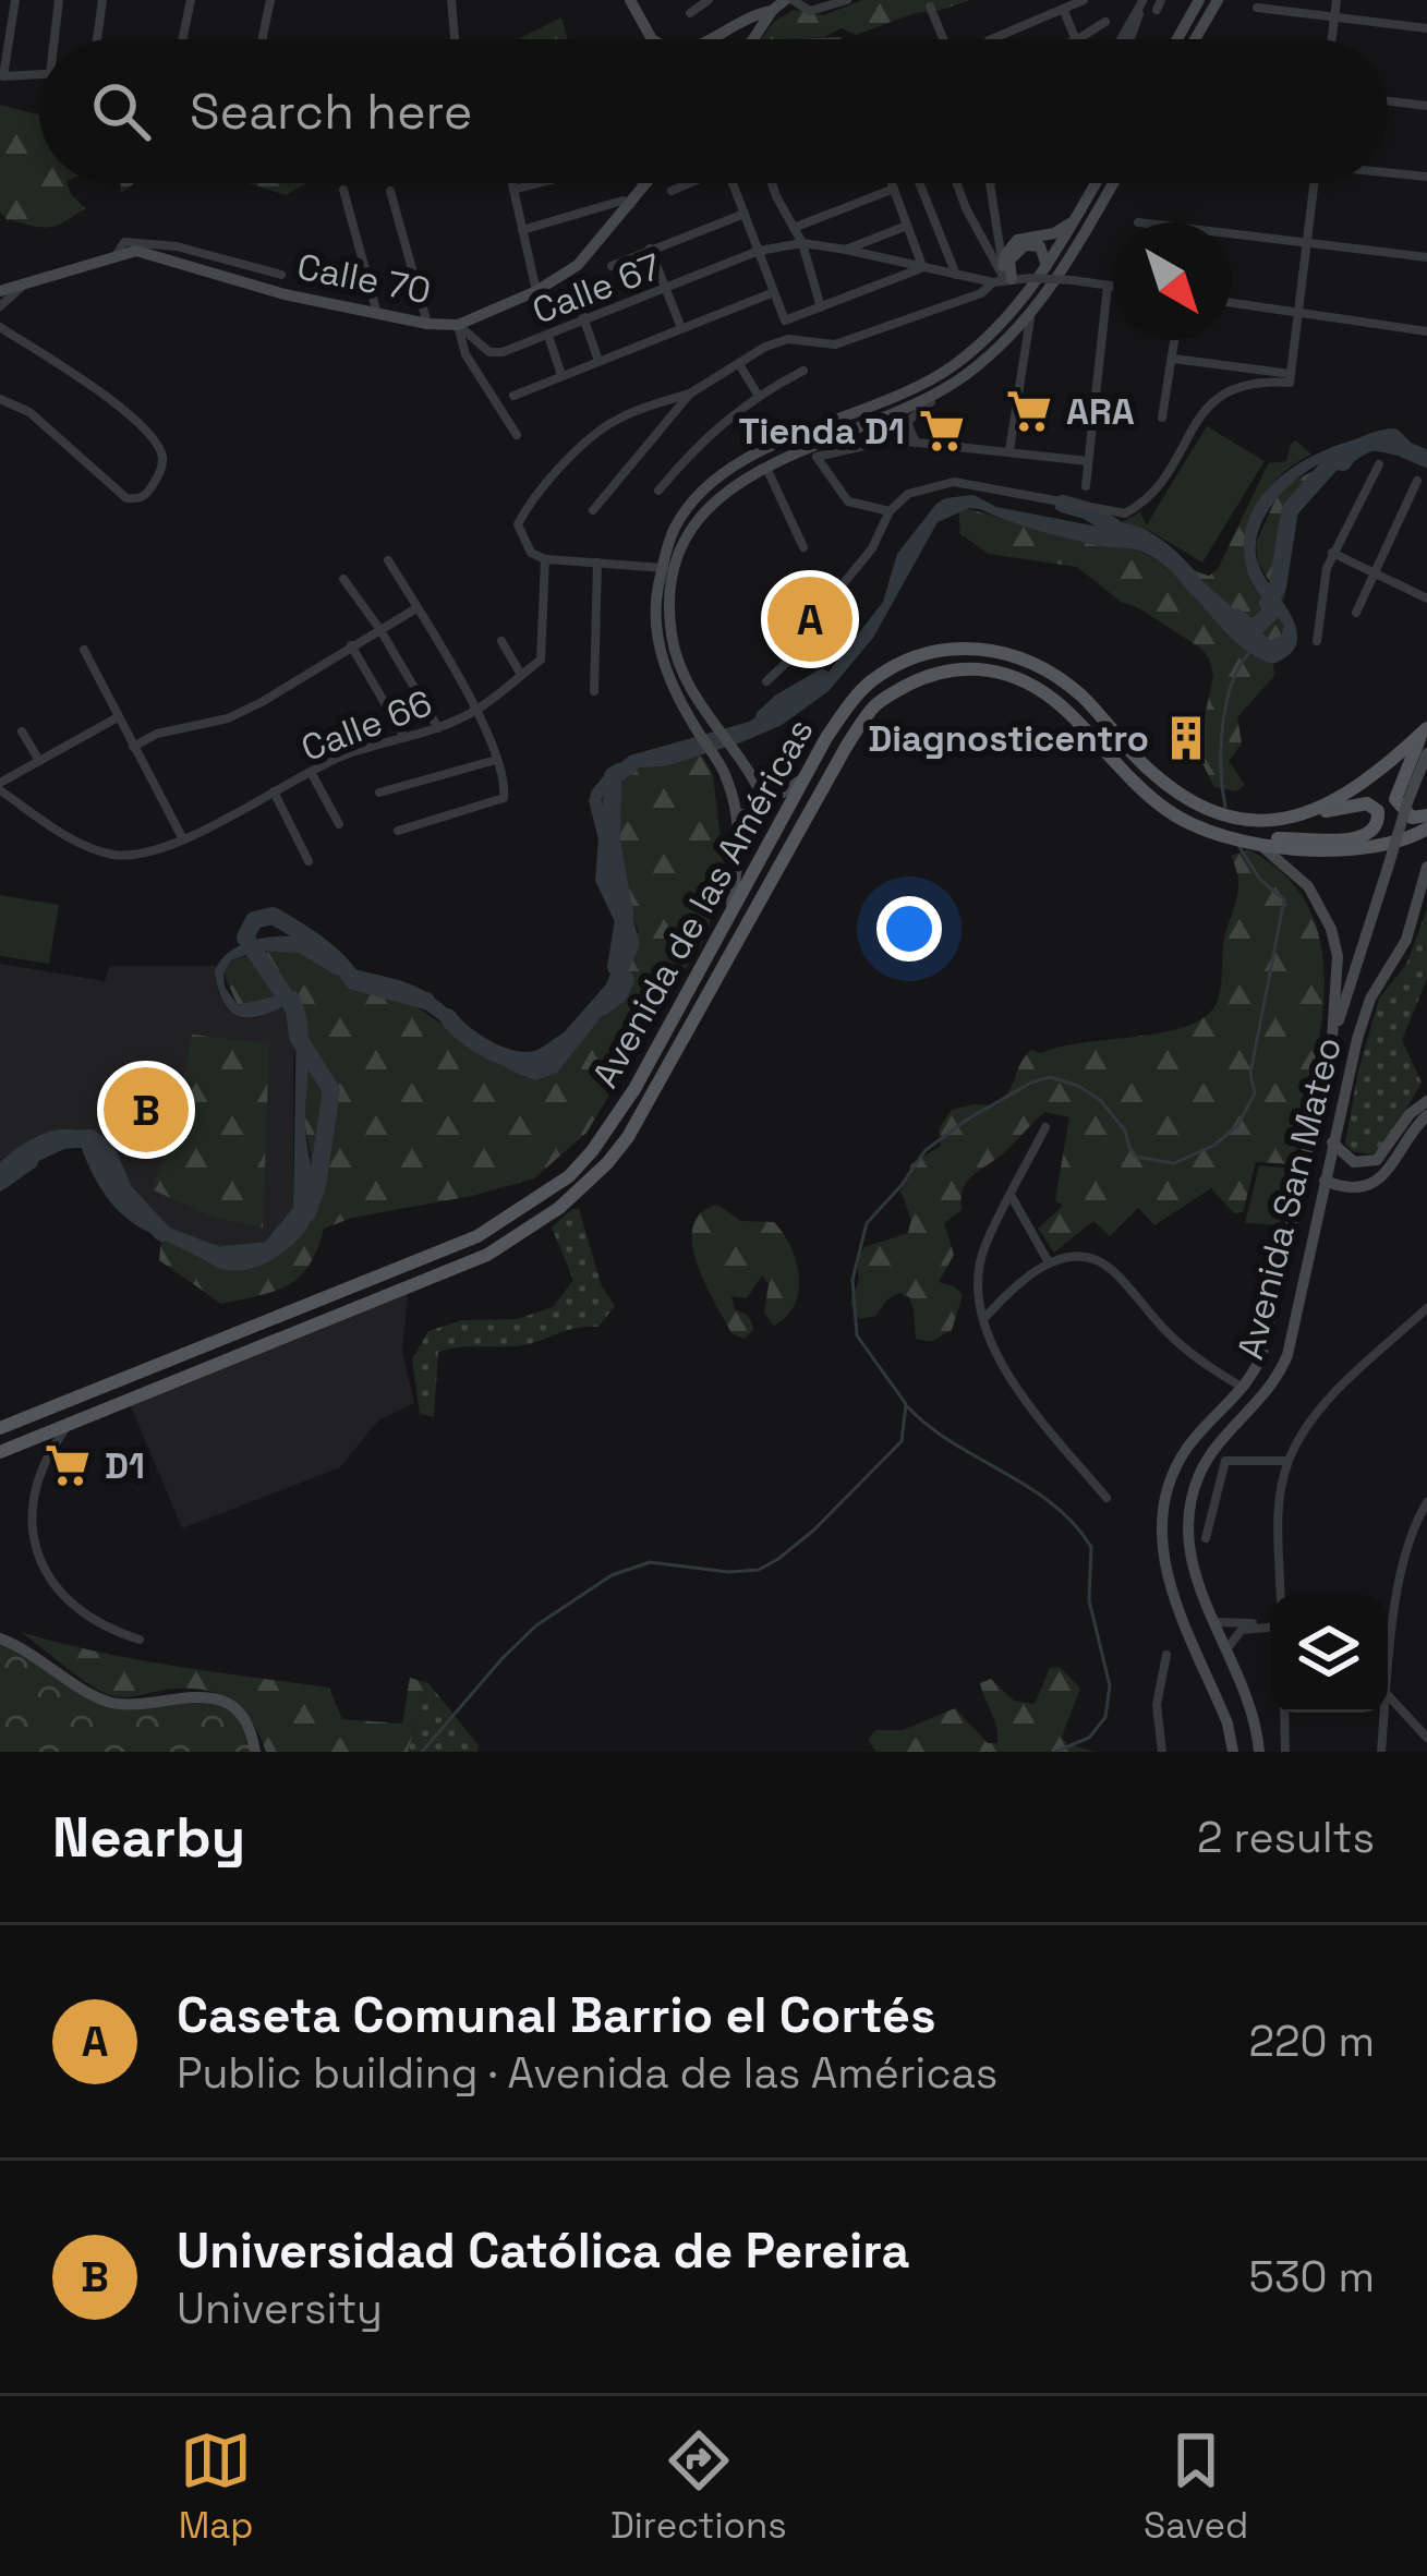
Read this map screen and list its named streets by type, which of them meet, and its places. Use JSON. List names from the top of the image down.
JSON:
{
  "streets": {
    "main road": ["Calle 70", "Avenida de las Américas", "Avenida San Mateo"],
    "street": ["Calle 67", "Calle 66"]
  },
  "crossings": [
    ["Calle 70", "Calle 67"],
    ["Avenida de las Américas", "Avenida San Mateo"]
  ],
  "places": {
    "supermarket": ["ARA", "Tienda D1", "D1"],
    "building": ["Diagnosticentro"]
  },
  "north": "bottom right",
  "page": {
    "search": "Search here",
    "pins": ["A", "B"],
    "heading": ["Nearby", "2 results"],
    "list": [
      {
        "mark": "A",
        "name": "Caseta Comunal Barrio el Cortés",
        "note": "Public building · Avenida de las Américas",
        "value": "220 m"
      },
      {
        "mark": "B",
        "name": "Universidad Católica de Pereira",
        "note": "University",
        "value": "530 m"
      }
    ],
    "nav": ["Map", "Directions", "Saved"]
  }
}
